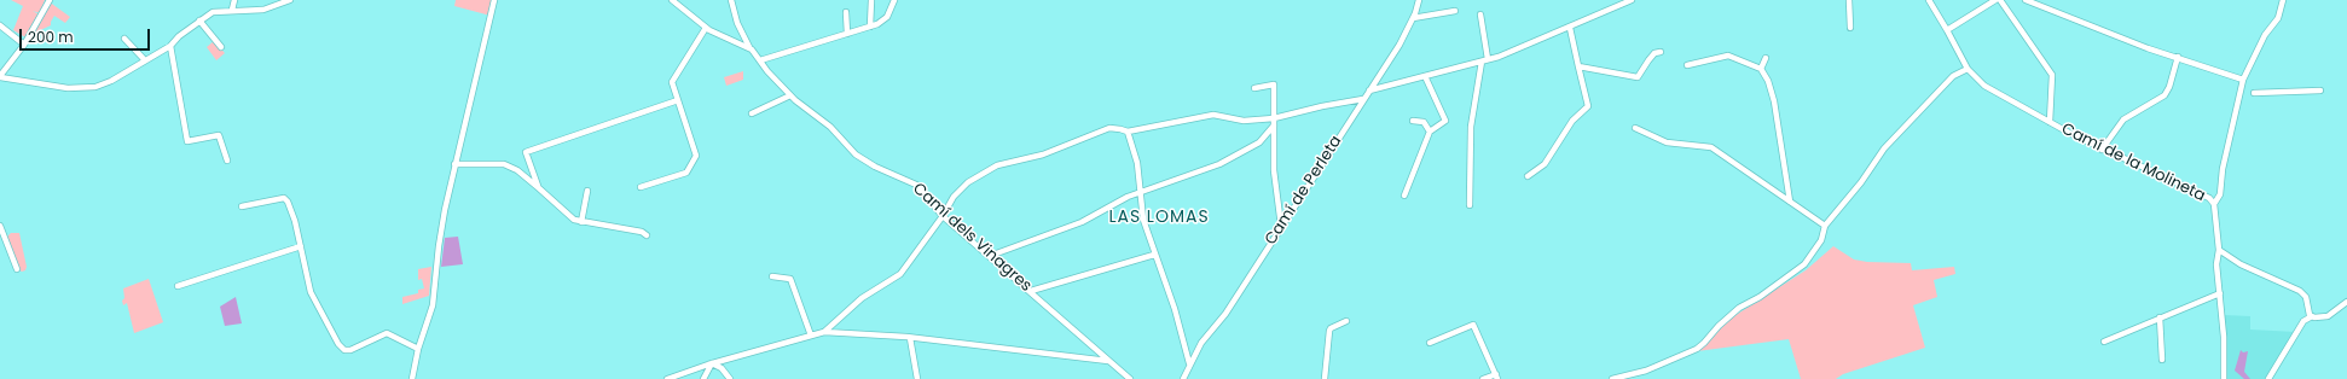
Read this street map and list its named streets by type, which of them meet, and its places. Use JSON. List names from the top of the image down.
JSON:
{
  "streets": {
    "street": ["Camí de la Molineta", "Camí de Perleta", "Camí dels Vinagres"]
  },
  "districts": ["LAS LOMAS"],
  "scale_bar": "200 m"
}
